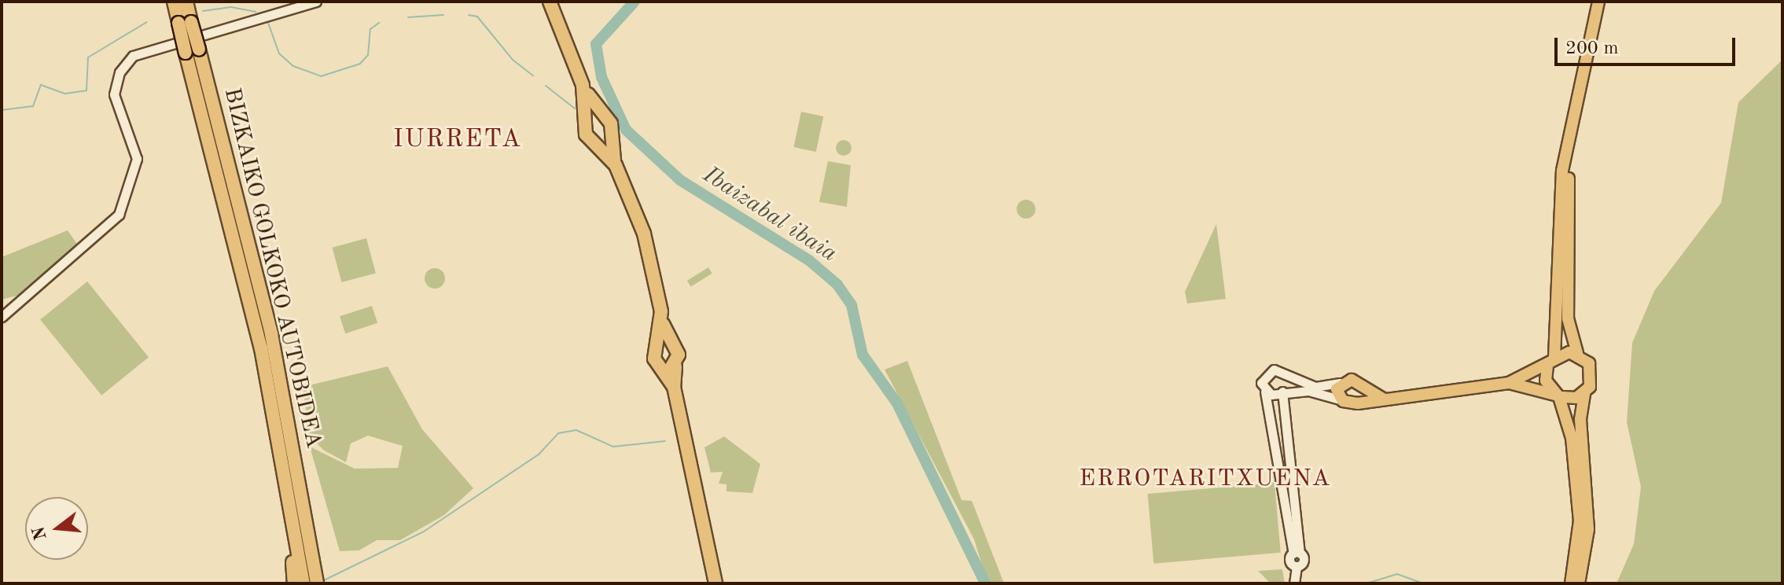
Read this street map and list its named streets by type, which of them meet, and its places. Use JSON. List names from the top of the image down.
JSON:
{
  "streets": {
    "highway": ["BIZKAIKO GOLKOKO AUTOBIDEA"]
  },
  "districts": ["IURRETA", "ERROTARITXUENA"],
  "water": ["Ibaizabal ibaia"],
  "scale_bar": "200 m",
  "north": "left"
}
